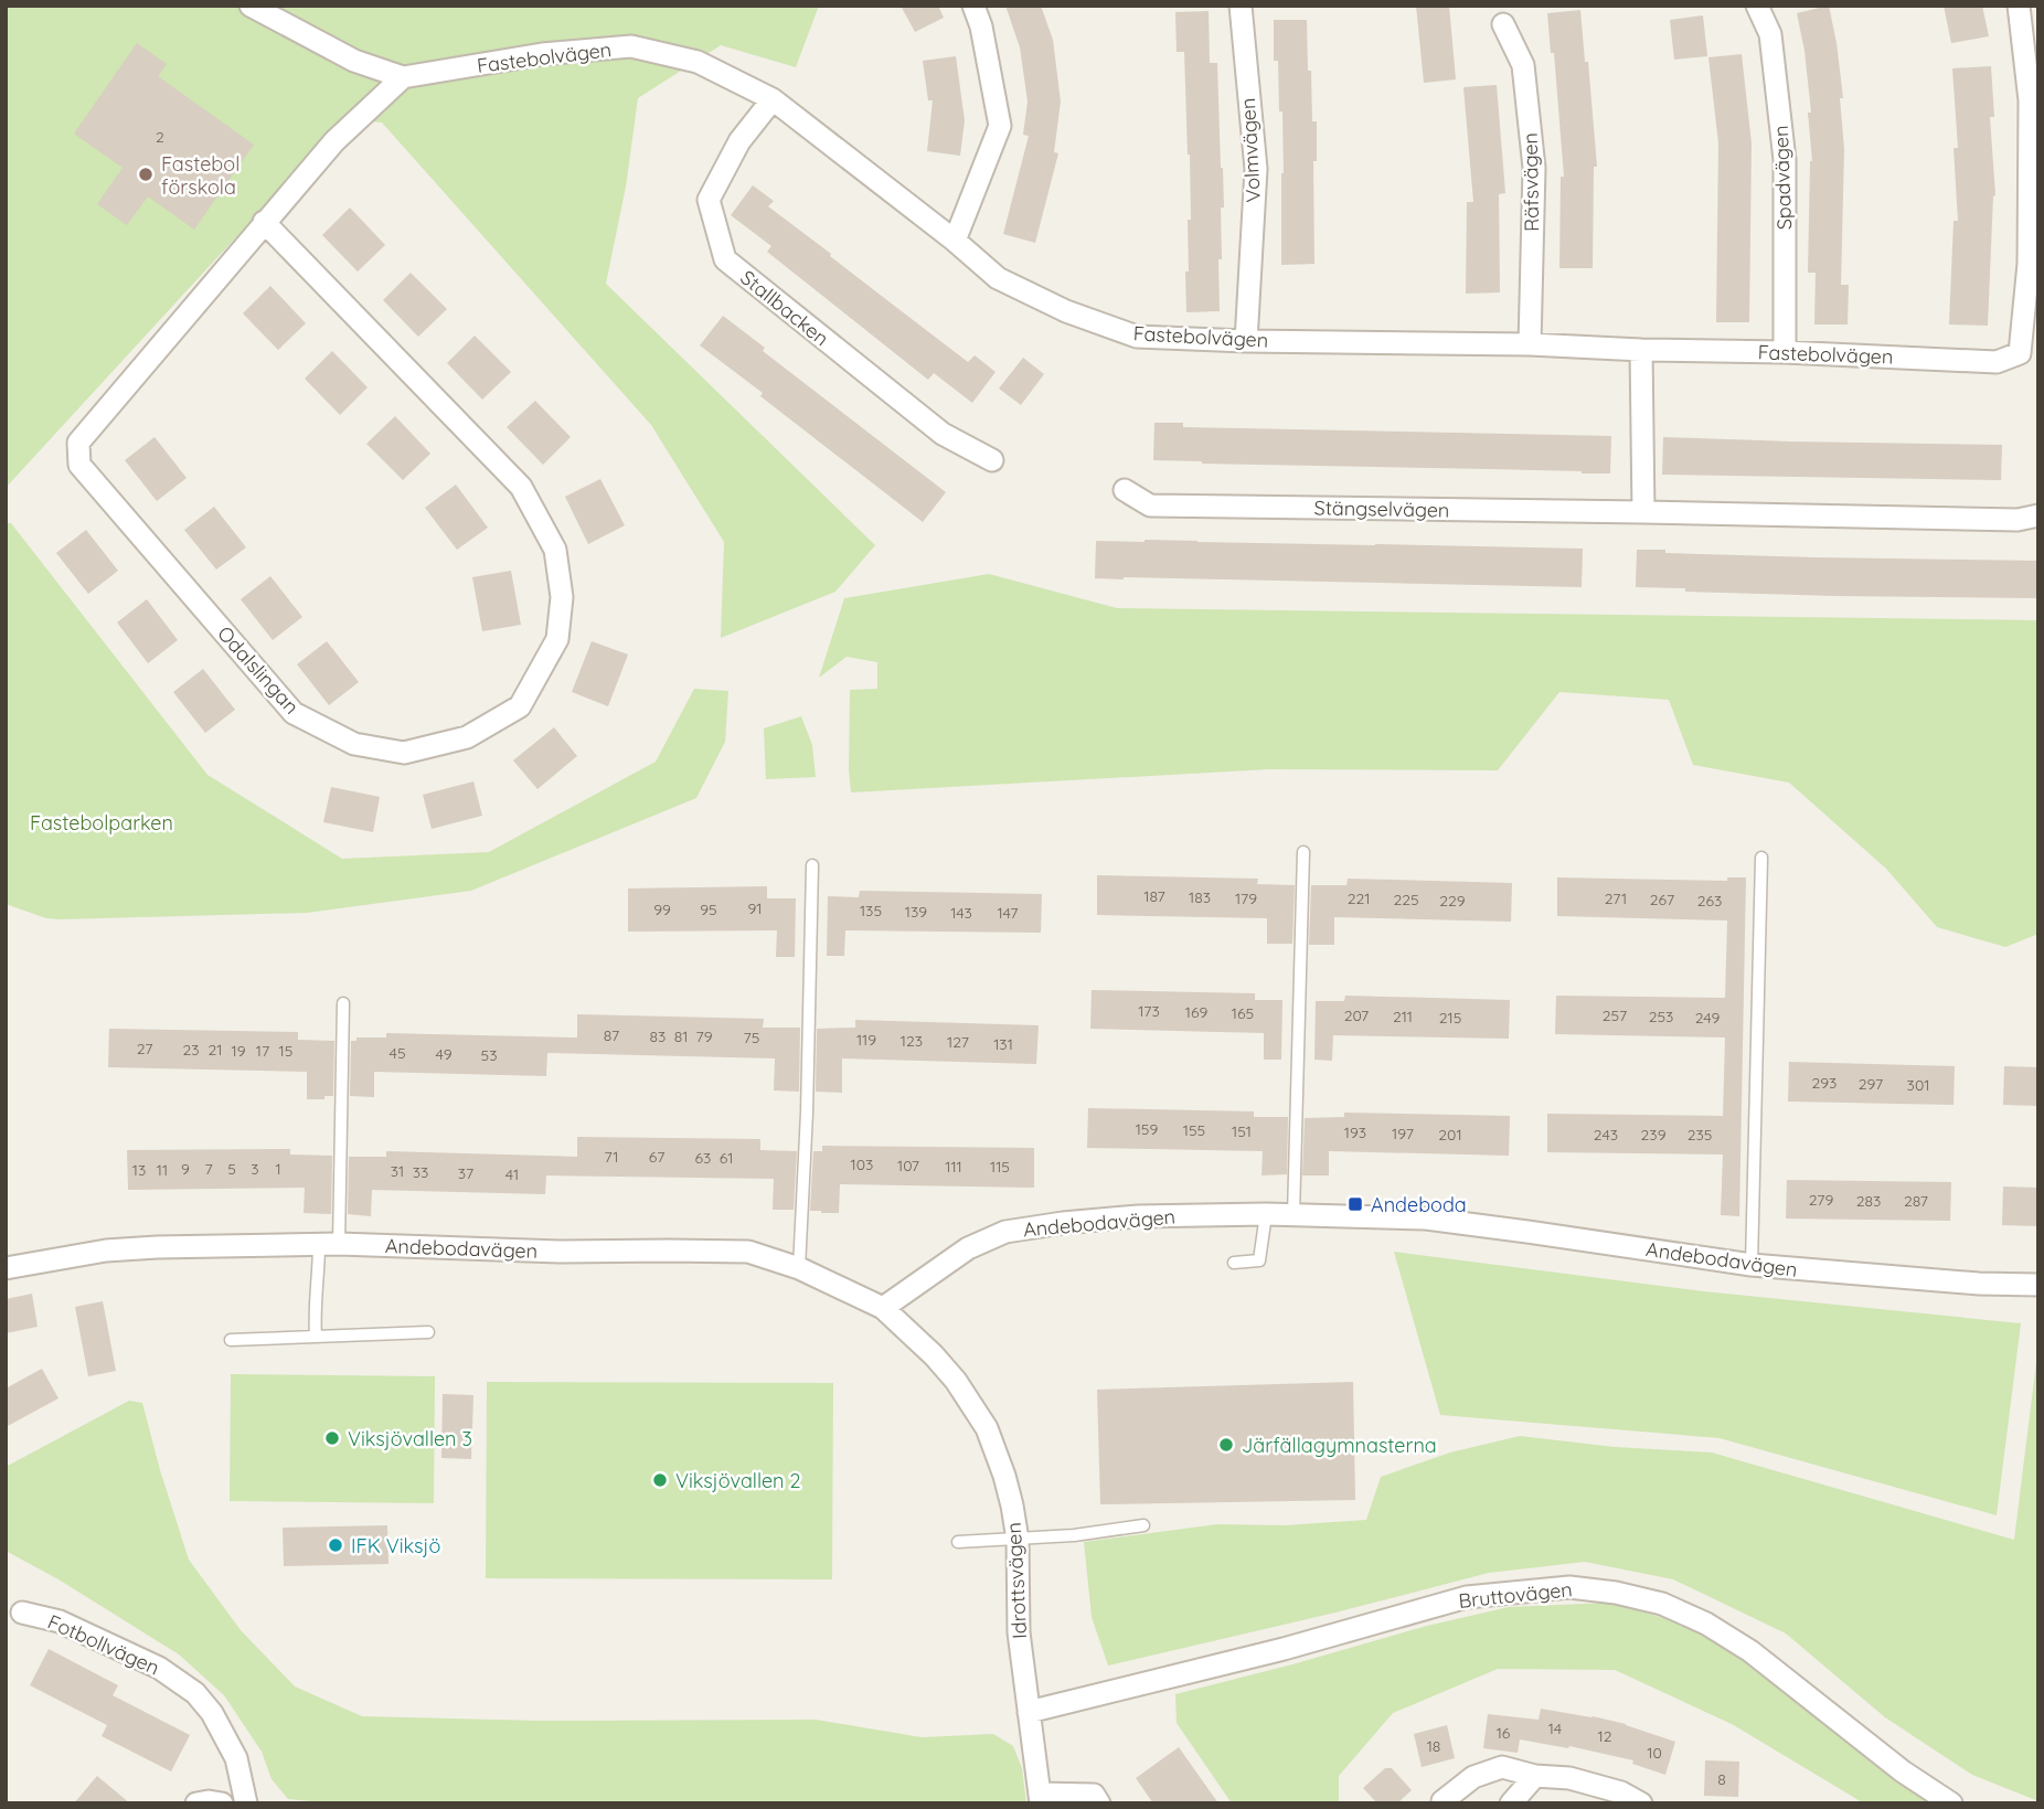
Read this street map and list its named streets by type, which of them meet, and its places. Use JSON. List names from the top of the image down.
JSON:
{
  "streets": {
    "street": [
      "Fastebolvägen",
      "Volmvägen",
      "Spadvägen",
      "Räfsvägen",
      "Stallbacken",
      "Stängselvägen",
      "Odalslingan",
      "Andebodavägen",
      "Idrottsvägen",
      "Bruttovägen",
      "Fotbollvägen"
    ]
  },
  "crossings": [
    ["Fastebolvägen", "Volmvägen"],
    ["Fastebolvägen", "Spadvägen"],
    ["Fastebolvägen", "Räfsvägen"],
    ["Fastebolvägen", "Stallbacken"],
    ["Fastebolvägen", "Odalslingan"],
    ["Andebodavägen", "Idrottsvägen"],
    ["Idrottsvägen", "Bruttovägen"]
  ],
  "parks": ["Fastebolparken"],
  "places": {
    "other": [
      "Fastebol förskola",
      "Viksjövallen 3",
      "Järfällagymnasterna",
      "Viksjövallen 2",
      "IFK Viksjö"
    ],
    "transit": ["Andeboda"]
  },
  "house_numbers": [
    "2",
    "187",
    "183",
    "179",
    "221",
    "271",
    "225",
    "267",
    "229",
    "263",
    "91",
    "99",
    "95",
    "135",
    "139",
    "143",
    "147",
    "173",
    "169",
    "165",
    "207",
    "257",
    "211",
    "253",
    "215",
    "249",
    "87",
    "83",
    "81",
    "79",
    "75",
    "119",
    "123",
    "127",
    "131",
    "27",
    "23",
    "21",
    "19",
    "17",
    "15",
    "45",
    "49",
    "53",
    "293",
    "297",
    "301",
    "159",
    "155",
    "151",
    "193",
    "197",
    "201",
    "243",
    "239",
    "235",
    "71",
    "67",
    "63",
    "61",
    "103",
    "107",
    "111",
    "115",
    "9",
    "7",
    "5",
    "3",
    "1",
    "13",
    "11",
    "31",
    "33",
    "37",
    "41",
    "279",
    "283",
    "287",
    "14",
    "16",
    "12",
    "18",
    "10",
    "8"
  ]
}
